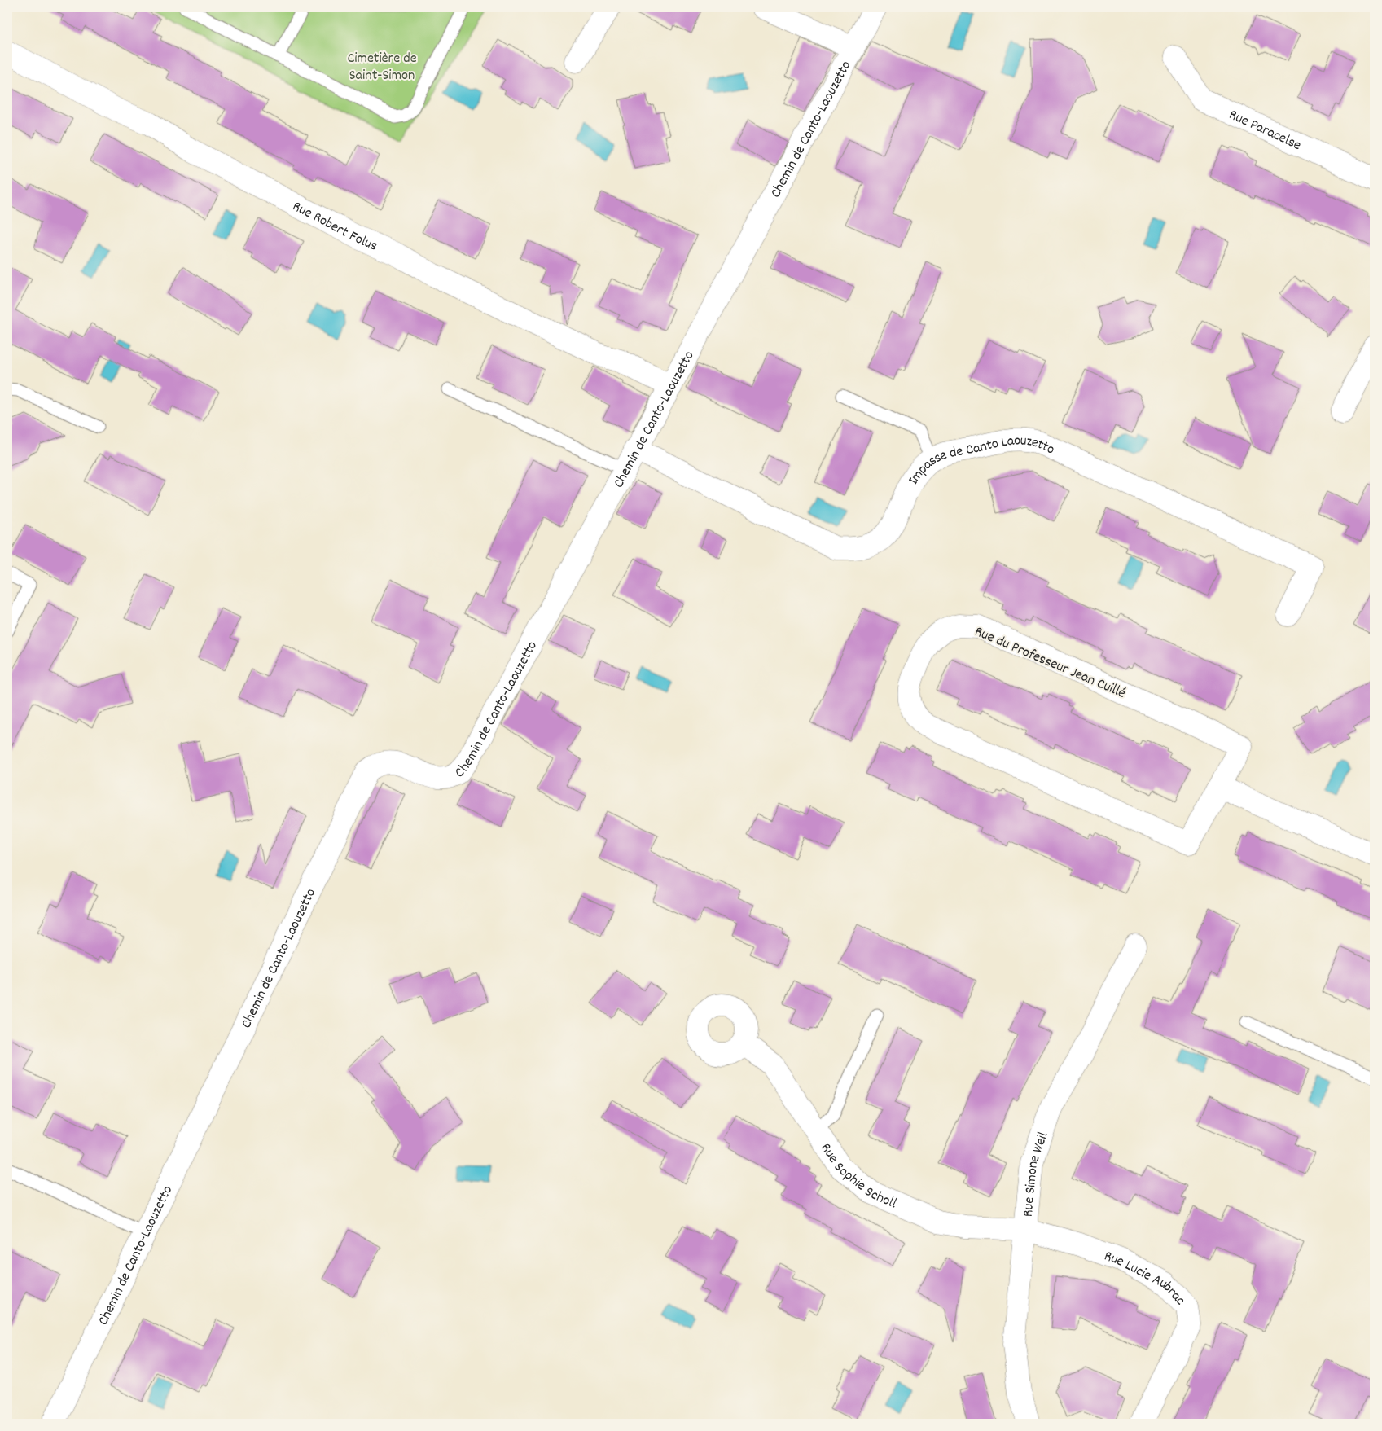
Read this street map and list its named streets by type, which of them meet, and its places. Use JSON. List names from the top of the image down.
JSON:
{
  "streets": {
    "street": [
      "Chemin de Canto-Laouzetto",
      "Rue Paracelse",
      "Rue Robert Folus",
      "Impasse de Canto Laouzetto",
      "Rue du Professeur Jean Cuillé",
      "Rue Sophie Scholl",
      "Rue Simone Weil",
      "Rue Lucie Aubrac"
    ]
  },
  "crossings": [
    ["Chemin de Canto-Laouzetto", "Rue Robert Folus"],
    ["Chemin de Canto-Laouzetto", "Impasse de Canto Laouzetto"],
    ["Rue Sophie Scholl", "Rue Simone Weil"],
    ["Rue Sophie Scholl", "Rue Lucie Aubrac"],
    ["Rue Simone Weil", "Rue Lucie Aubrac"]
  ],
  "parks": ["Cimetière de Saint-Simon"]
}
